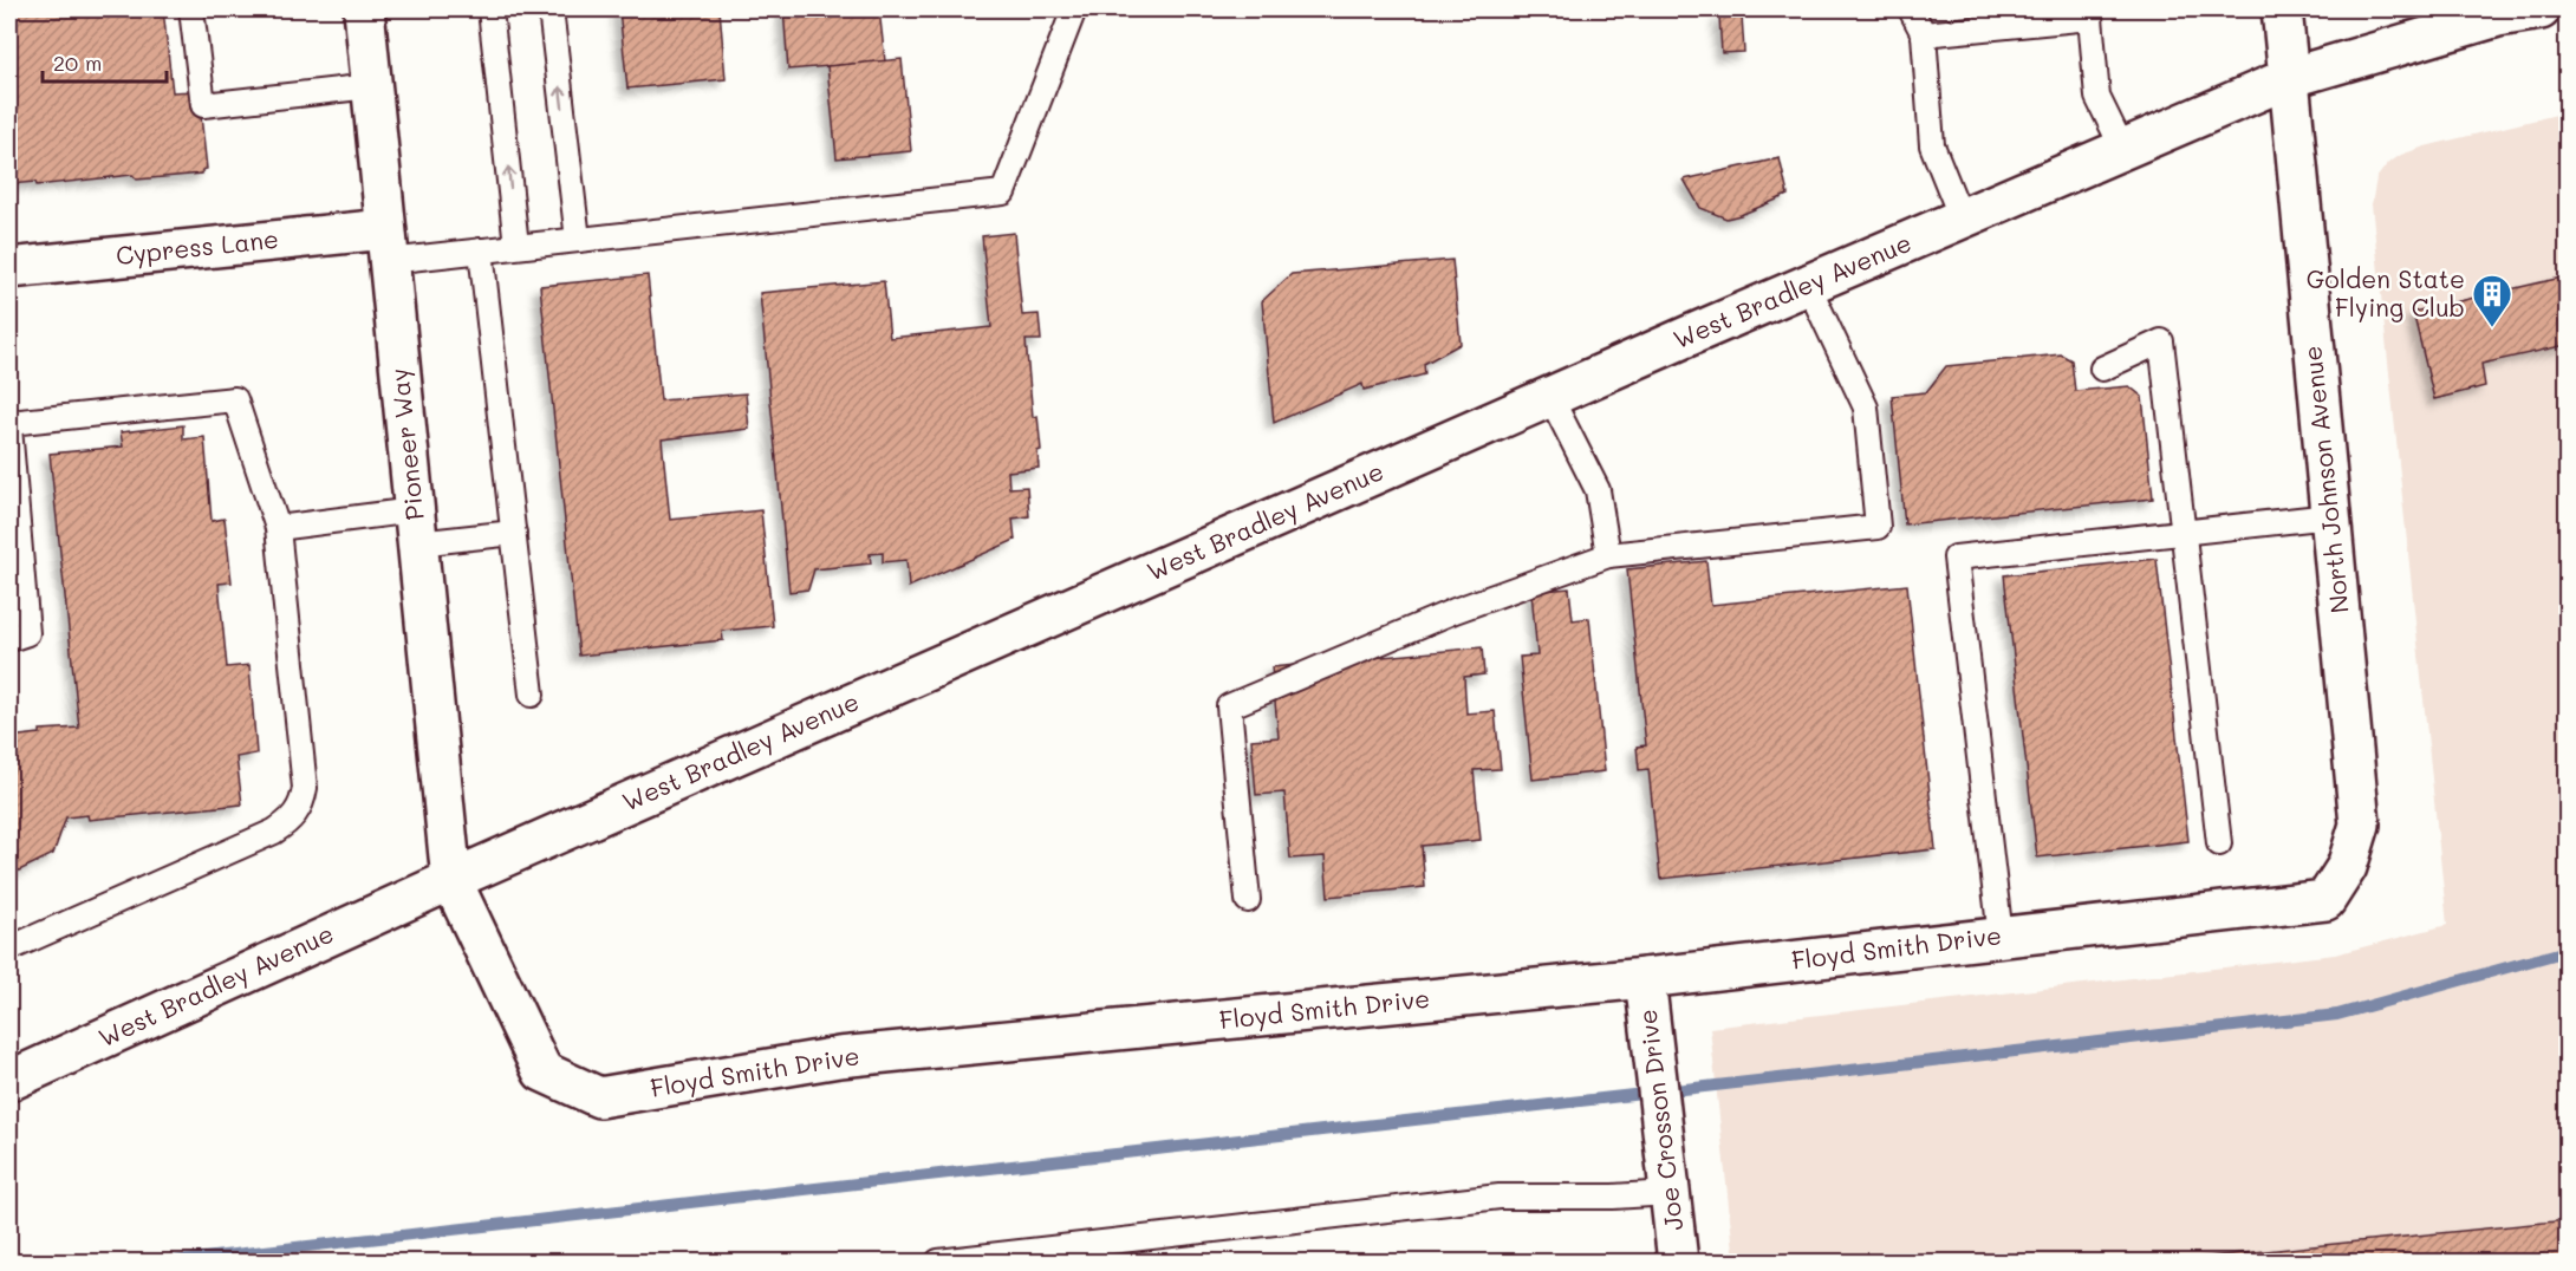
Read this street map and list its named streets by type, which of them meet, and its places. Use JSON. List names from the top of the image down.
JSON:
{
  "streets": {
    "main road": [
      "Cypress Lane",
      "West Bradley Avenue",
      "Pioneer Way",
      "North Johnson Avenue",
      "Floyd Smith Drive",
      "Joe Crosson Drive"
    ]
  },
  "crossings": [
    ["Cypress Lane", "Pioneer Way"],
    ["West Bradley Avenue", "Pioneer Way"],
    ["West Bradley Avenue", "North Johnson Avenue"],
    ["West Bradley Avenue", "Floyd Smith Drive"],
    ["Pioneer Way", "Floyd Smith Drive"],
    ["North Johnson Avenue", "Floyd Smith Drive"],
    ["Floyd Smith Drive", "Joe Crosson Drive"]
  ],
  "places": {
    "building": ["Golden State Flying Club"]
  },
  "scale_bar": "20 m"
}
